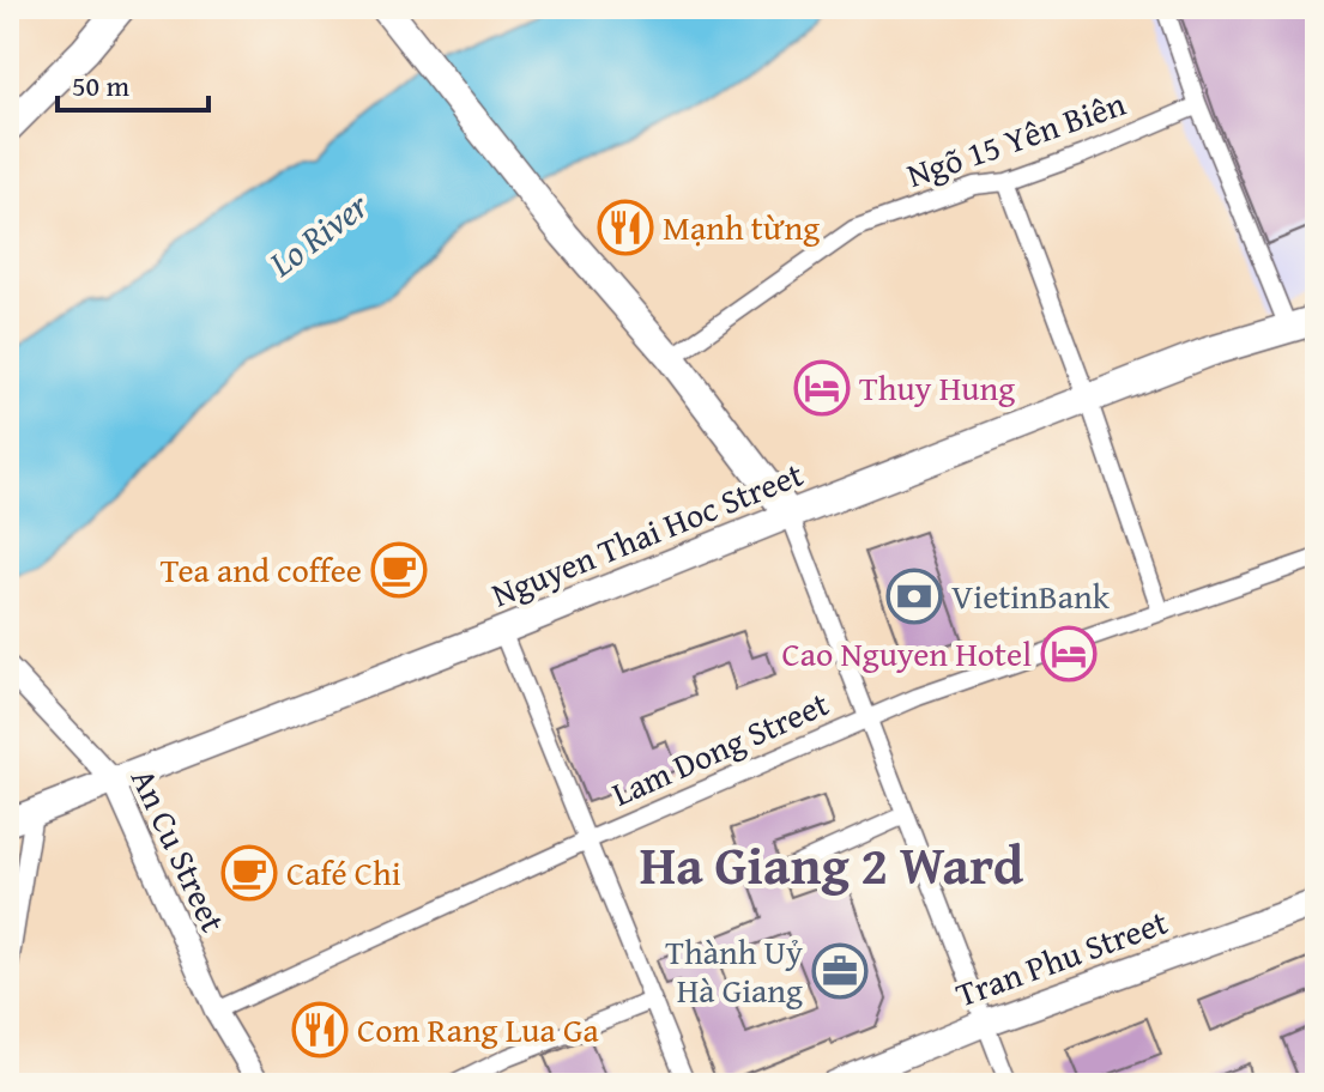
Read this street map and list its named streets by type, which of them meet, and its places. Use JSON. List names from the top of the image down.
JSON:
{
  "streets": {
    "highway": ["Nguyen Thai Hoc Street"],
    "main road": ["Tran Phu Street"],
    "street": ["Ngõ 15 Yên Biên", "Lam Dong Street", "An Cu Street"]
  },
  "crossings": [
    ["Nguyen Thai Hoc Street", "An Cu Street"],
    ["Lam Dong Street", "An Cu Street"]
  ],
  "districts": ["Ha Giang 2 Ward"],
  "water": ["Lo River"],
  "places": {
    "restaurant": ["Mạnh từng", "Com Rang Lua Ga"],
    "hotel": ["Thuy Hung", "Cao Nguyen Hotel"],
    "cafe": ["Tea and coffee", "Café Chi"],
    "bank": ["VietinBank"],
    "office": ["Thành Uỷ Hà Giang"]
  },
  "scale_bar": "50 m"
}
